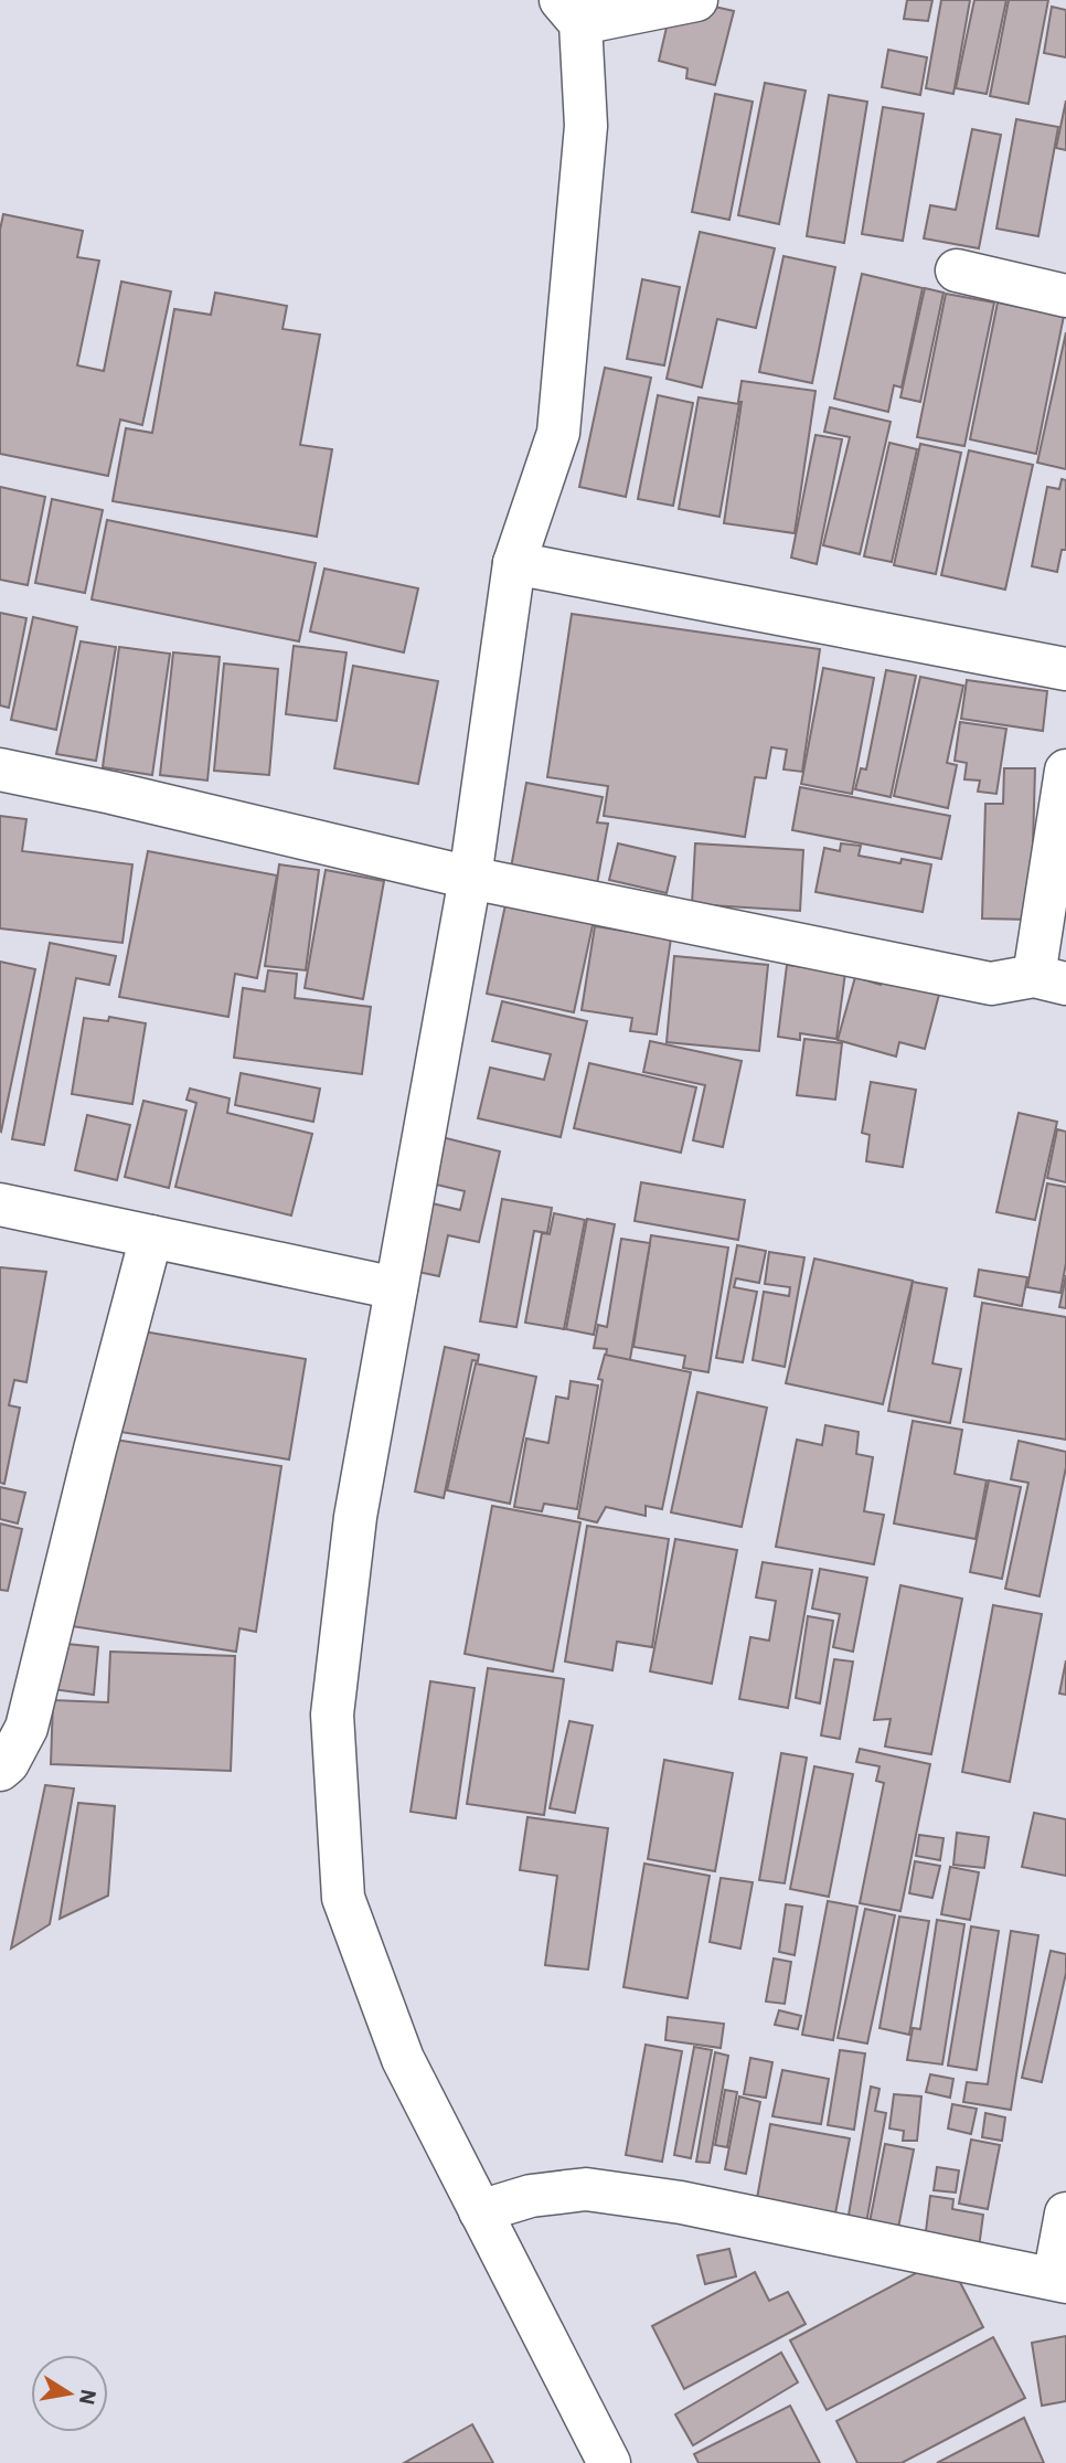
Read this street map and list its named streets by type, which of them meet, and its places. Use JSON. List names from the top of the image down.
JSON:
{
  "north": "right"
}
